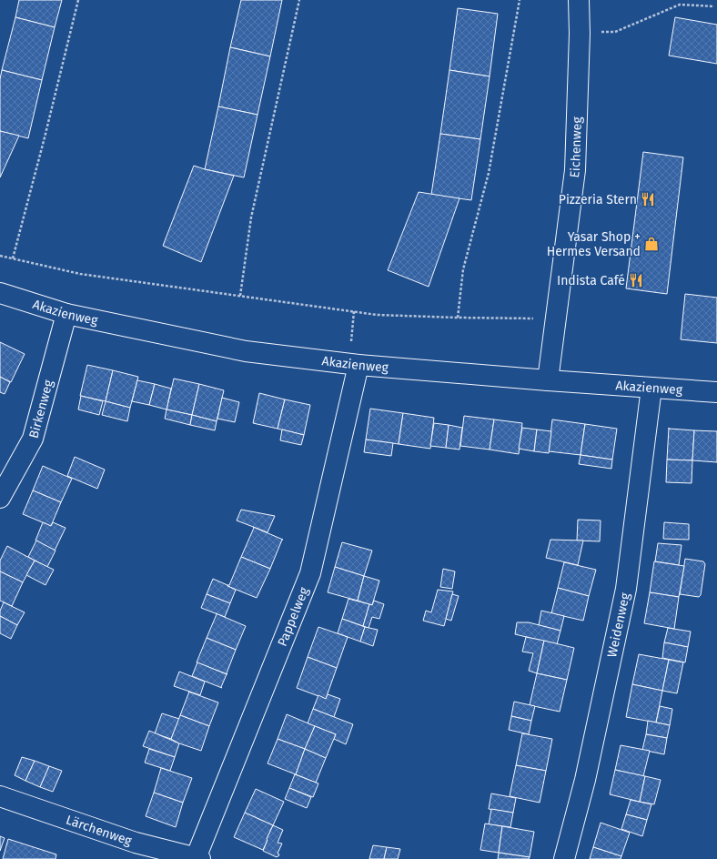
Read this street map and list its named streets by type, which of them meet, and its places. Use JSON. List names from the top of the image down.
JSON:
{
  "streets": {
    "street": [
      "Eichenweg",
      "Akazienweg",
      "Birkenweg",
      "Pappelweg",
      "Weidenweg",
      "Lärchenweg"
    ]
  },
  "crossings": [
    ["Eichenweg", "Akazienweg"],
    ["Akazienweg", "Birkenweg"],
    ["Akazienweg", "Pappelweg"],
    ["Akazienweg", "Weidenweg"],
    ["Pappelweg", "Lärchenweg"]
  ],
  "places": {
    "restaurant": ["Pizzeria Stern", "Indista Café"],
    "shop": ["Yasar Shop + Hermes Versand"]
  }
}
